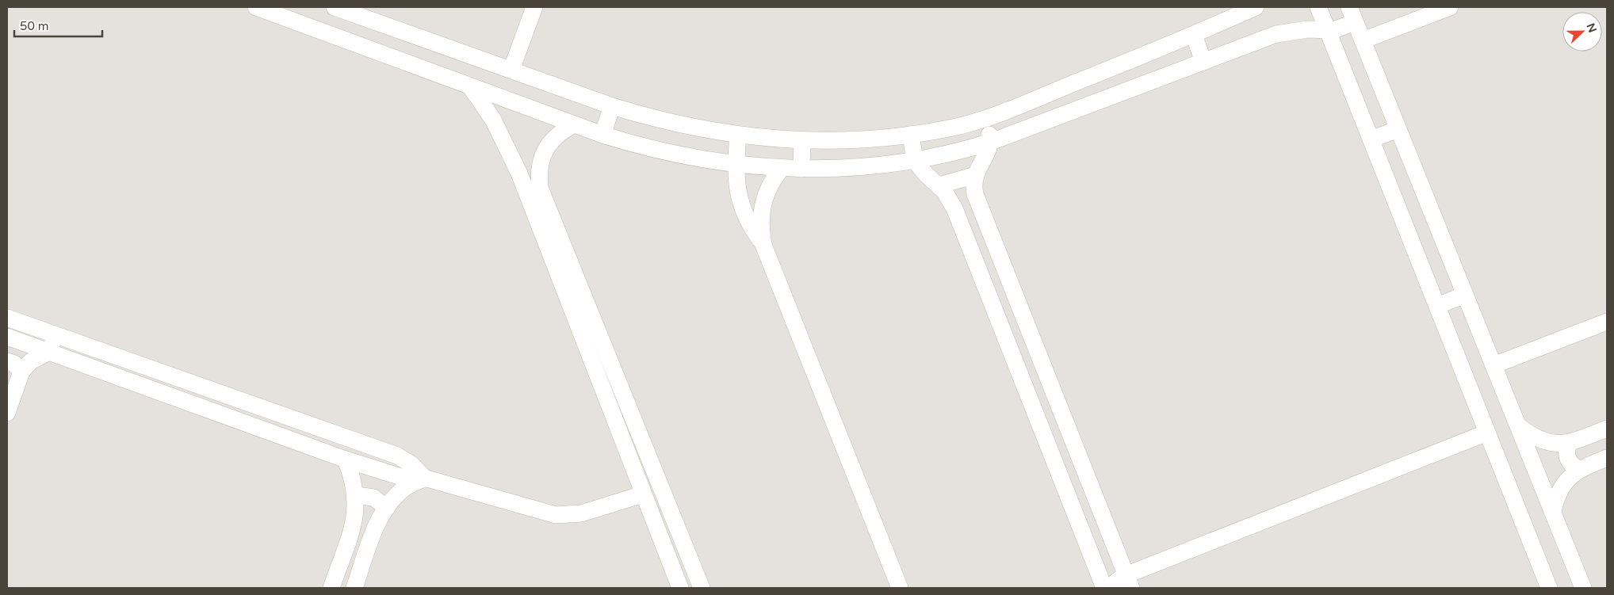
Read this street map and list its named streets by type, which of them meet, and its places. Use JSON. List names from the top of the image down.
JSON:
{
  "scale_bar": "50 m",
  "north": "right"
}
